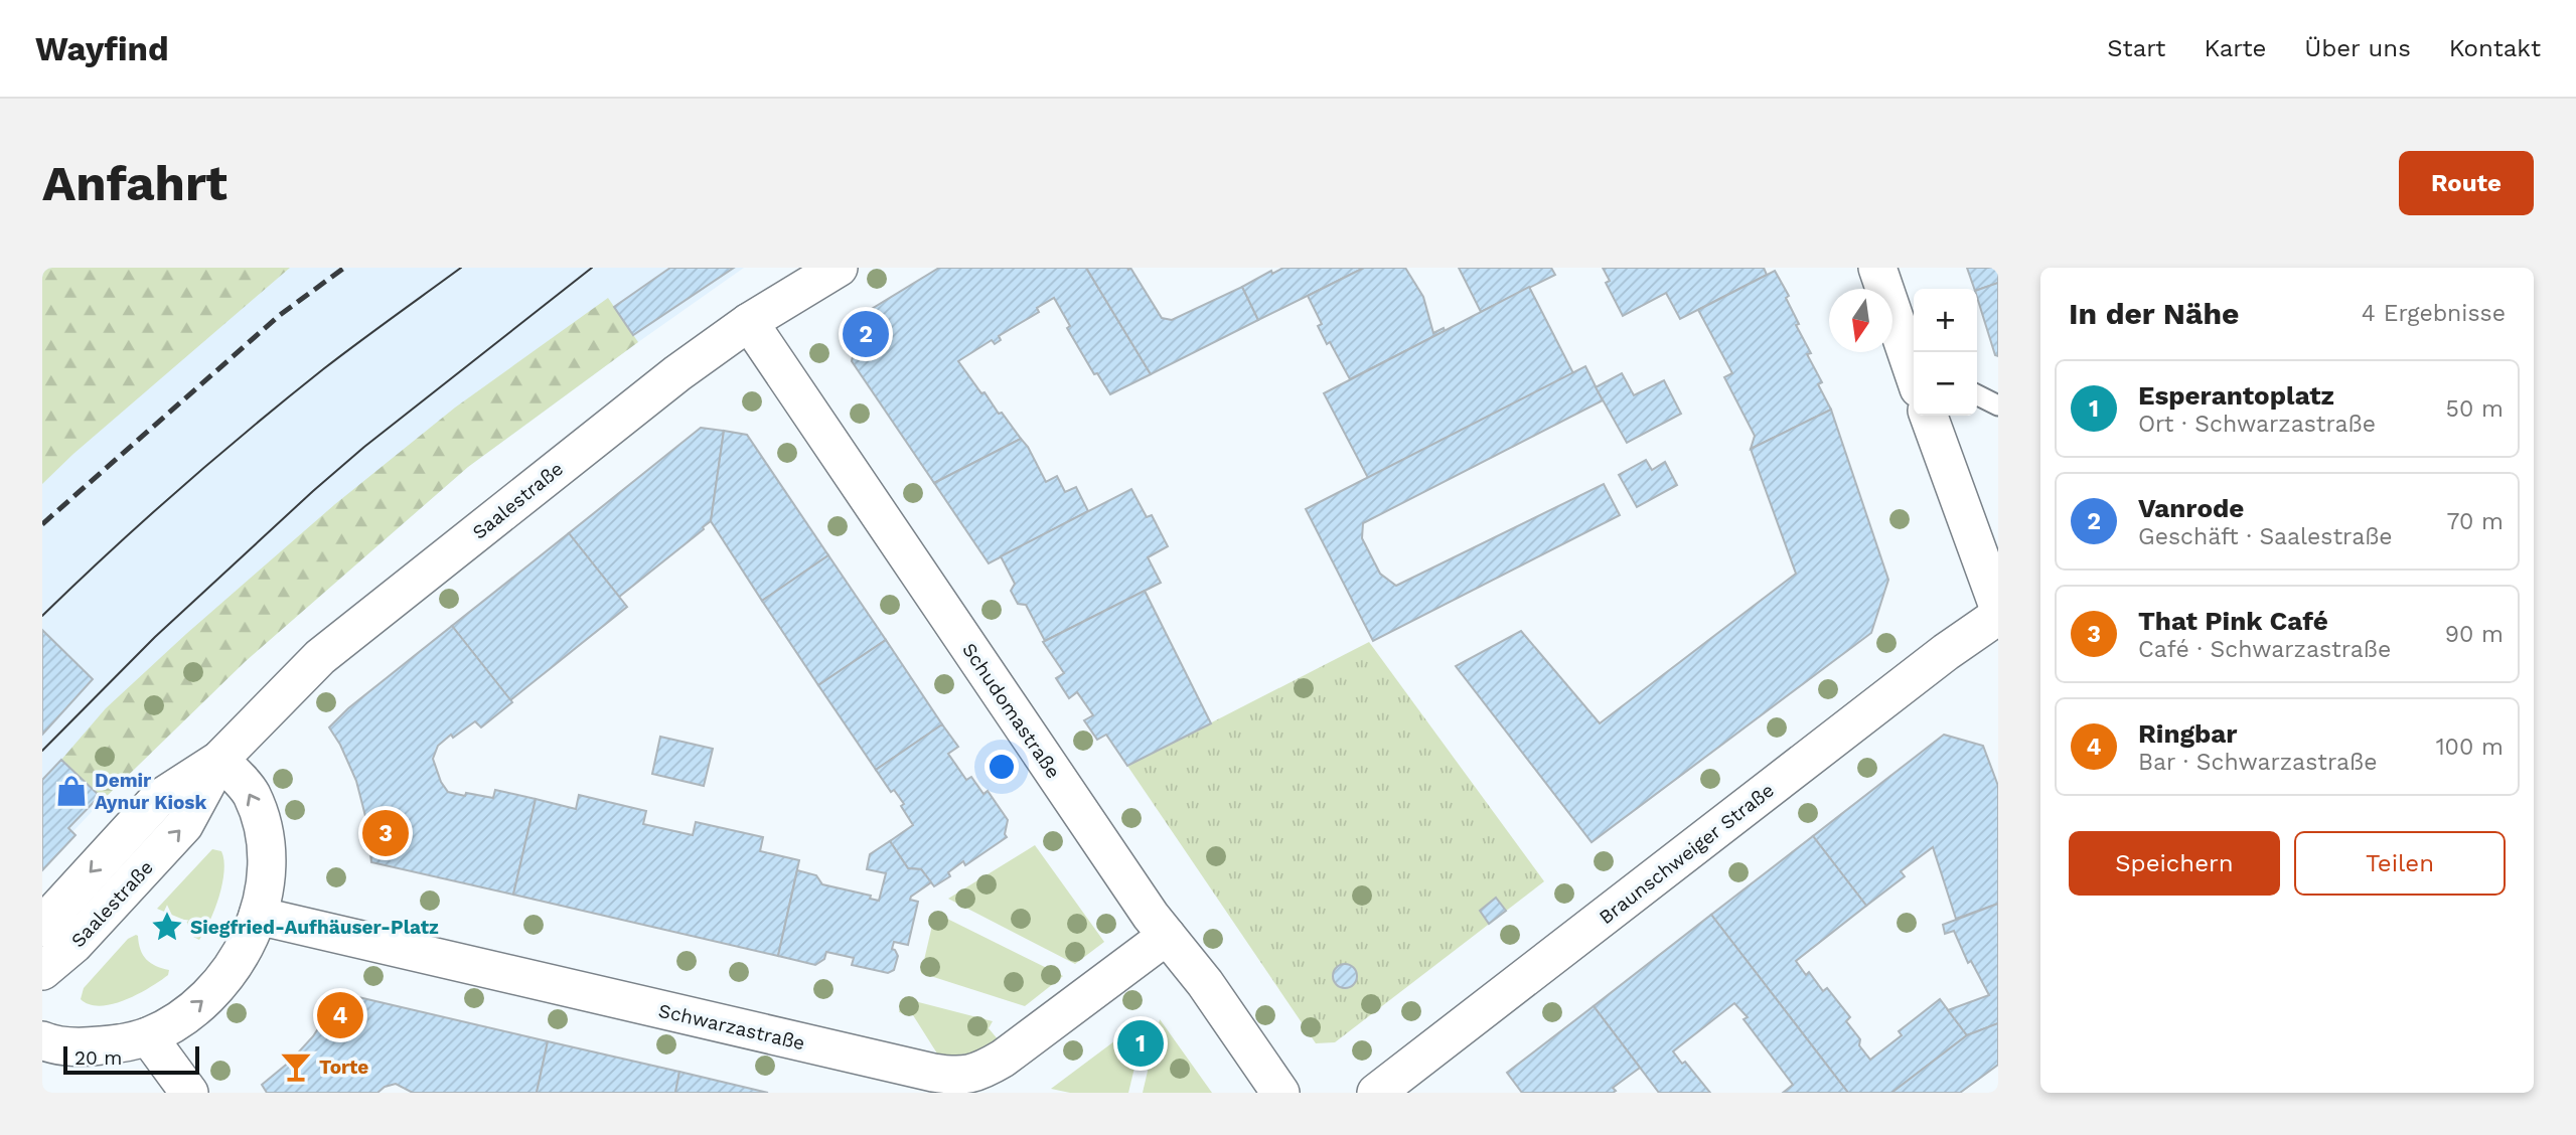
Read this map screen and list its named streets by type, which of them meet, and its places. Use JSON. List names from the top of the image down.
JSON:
{
  "streets": {
    "street": [
      "Saalestraße",
      "Schudomastraße",
      "Braunschweiger Straße",
      "Schwarzastraße"
    ]
  },
  "crossings": [
    ["Saalestraße", "Schudomastraße"],
    ["Schudomastraße", "Schwarzastraße"]
  ],
  "places": {
    "shop": ["Demir Aynur Kiosk"],
    "place": ["Siegfried-Aufhäuser-Platz"],
    "bar": ["Torte"]
  },
  "scale_bar": "20 m",
  "north": "bottom",
  "page": {
    "header": "Wayfind",
    "nav": [
      "Start",
      "Karte",
      "Über uns",
      "Kontakt"
    ],
    "buttons": [
      "Route",
      ["Speichern", "Teilen"]
    ],
    "title": "Anfahrt",
    "heading": ["In der Nähe", "4 Ergebnisse"],
    "map_buttons": ["+", "−"],
    "pins": [
      "2",
      "3",
      "4",
      "1"
    ],
    "list": [
      {
        "mark": "1",
        "name": "Esperantoplatz",
        "note": "Ort · Schwarzastraße",
        "value": "50 m"
      },
      {
        "mark": "2",
        "name": "Vanrode",
        "note": "Geschäft · Saalestraße",
        "value": "70 m"
      },
      {
        "mark": "3",
        "name": "That Pink Café",
        "note": "Café · Schwarzastraße",
        "value": "90 m"
      },
      {
        "mark": "4",
        "name": "Ringbar",
        "note": "Bar · Schwarzastraße",
        "value": "100 m"
      }
    ],
    "scale": "20 m"
  }
}
